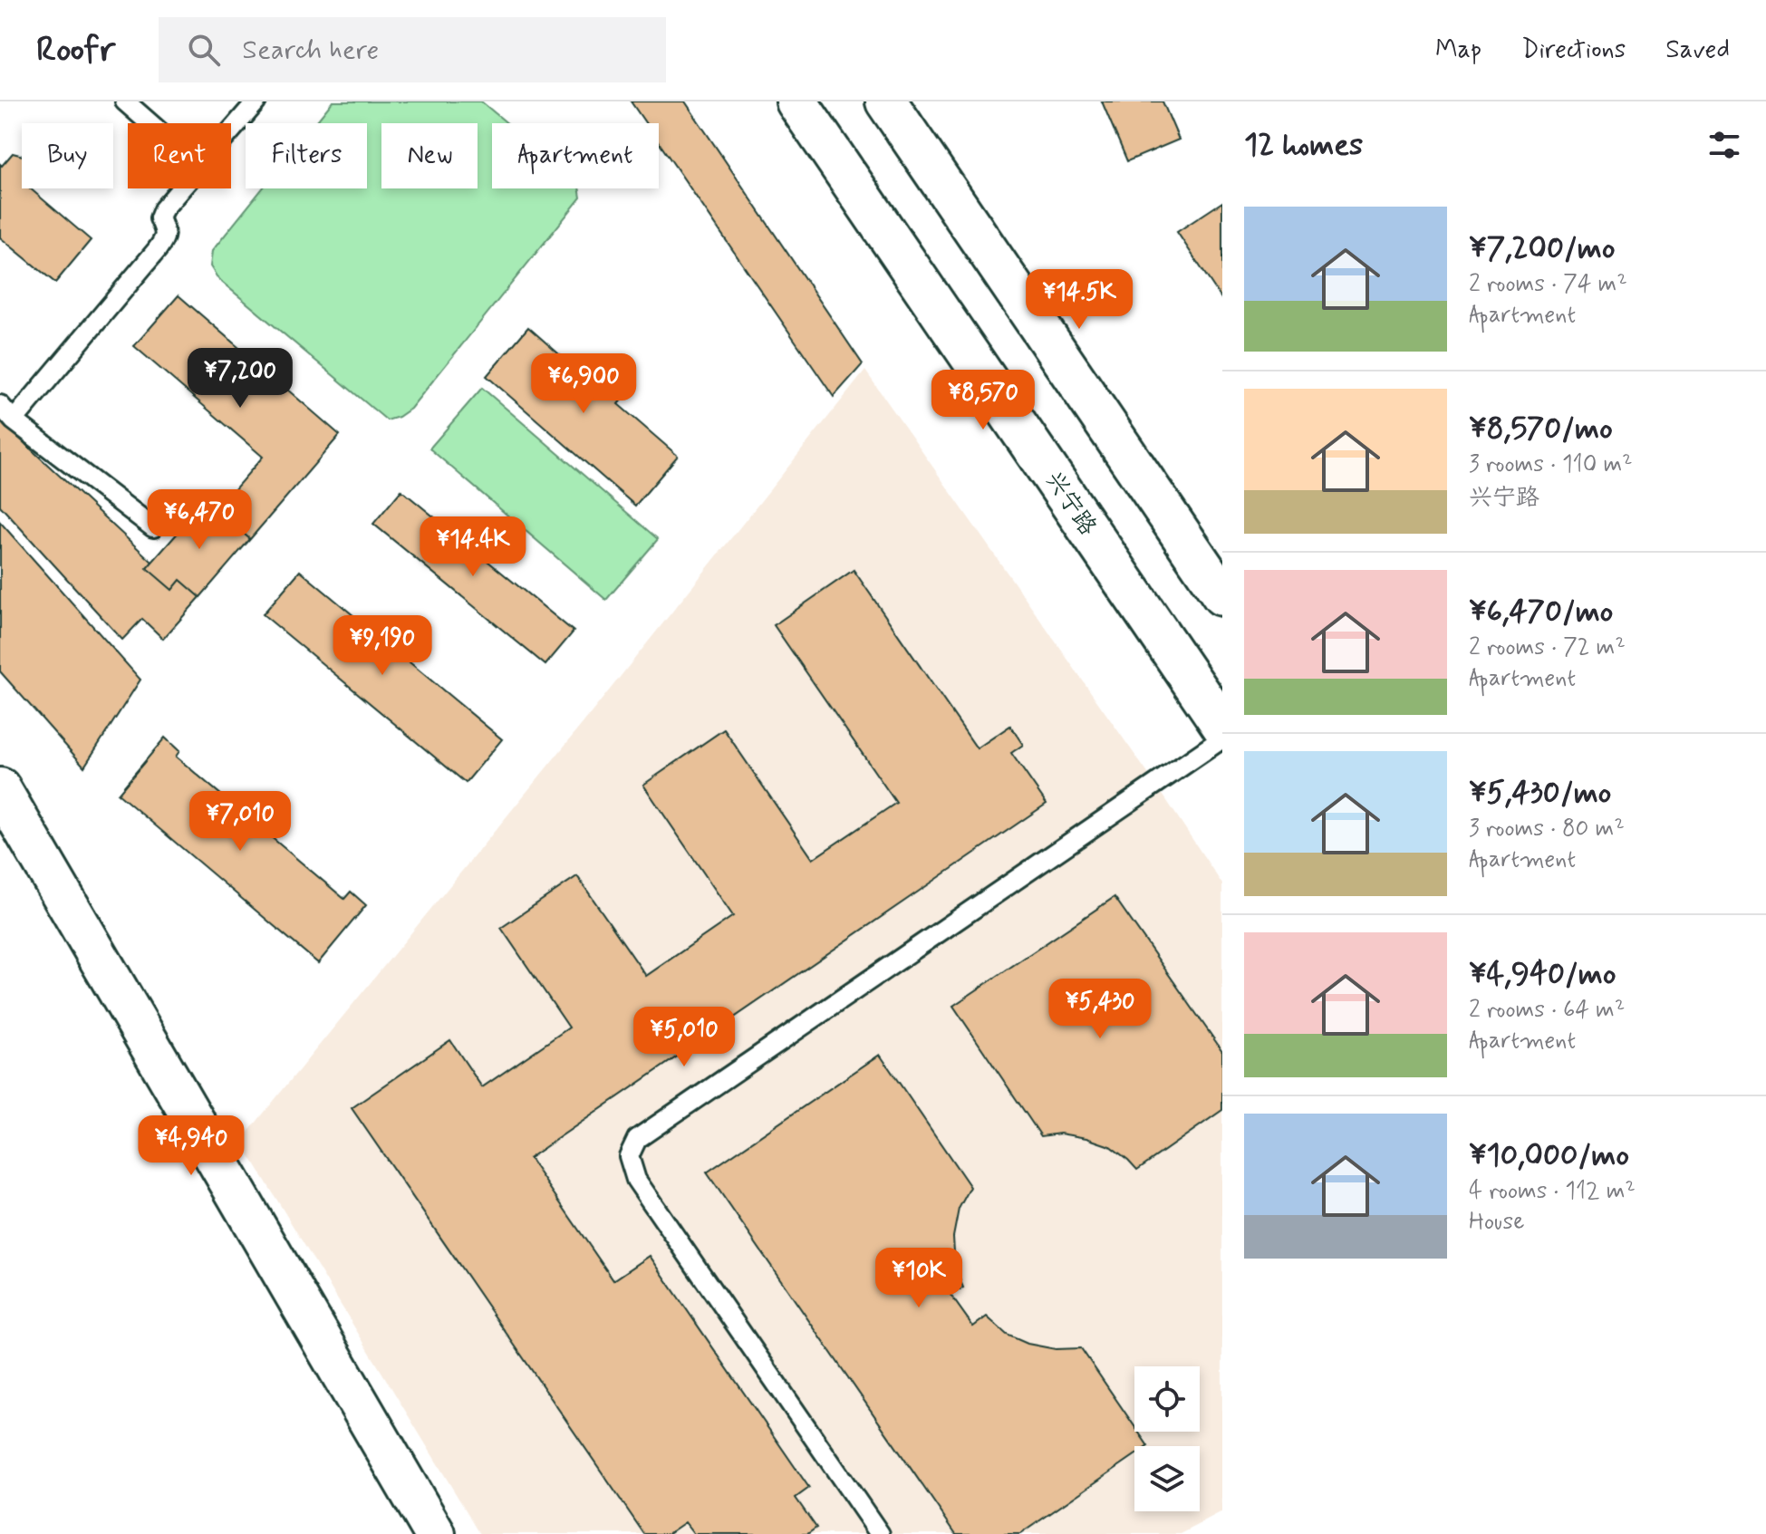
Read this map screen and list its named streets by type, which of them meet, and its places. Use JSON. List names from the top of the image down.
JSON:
{
  "streets": {
    "main road": ["兴宁路"]
  },
  "page": {
    "header": "Roofr",
    "search": "Search here",
    "nav": ["Map", "Directions", "Saved"],
    "heading": "12 homes",
    "chip": [
      "Buy",
      "Rent",
      "Filters",
      "New",
      "Apartment"
    ],
    "list": [
      {
        "name": "¥7,200/mo",
        "note": "2 rooms · 74 m² · Apartment"
      },
      {
        "name": "¥8,570/mo",
        "note": "3 rooms · 110 m² · 兴宁路"
      },
      {
        "name": "¥6,470/mo",
        "note": "2 rooms · 72 m² · Apartment"
      },
      {
        "name": "¥5,430/mo",
        "note": "3 rooms · 80 m² · Apartment"
      },
      {
        "name": "¥4,940/mo",
        "note": "2 rooms · 64 m² · Apartment"
      },
      {
        "name": "¥10,000/mo",
        "note": "4 rooms · 112 m² · House"
      }
    ],
    "price": [
      "¥14.5K",
      "¥7,200",
      "¥6,900",
      "¥8,570",
      "¥6,470",
      "¥14.4K",
      "¥9,190",
      "¥7,010",
      "¥5,430",
      "¥5,010",
      "¥4,940",
      "¥10K"
    ]
  }
}
